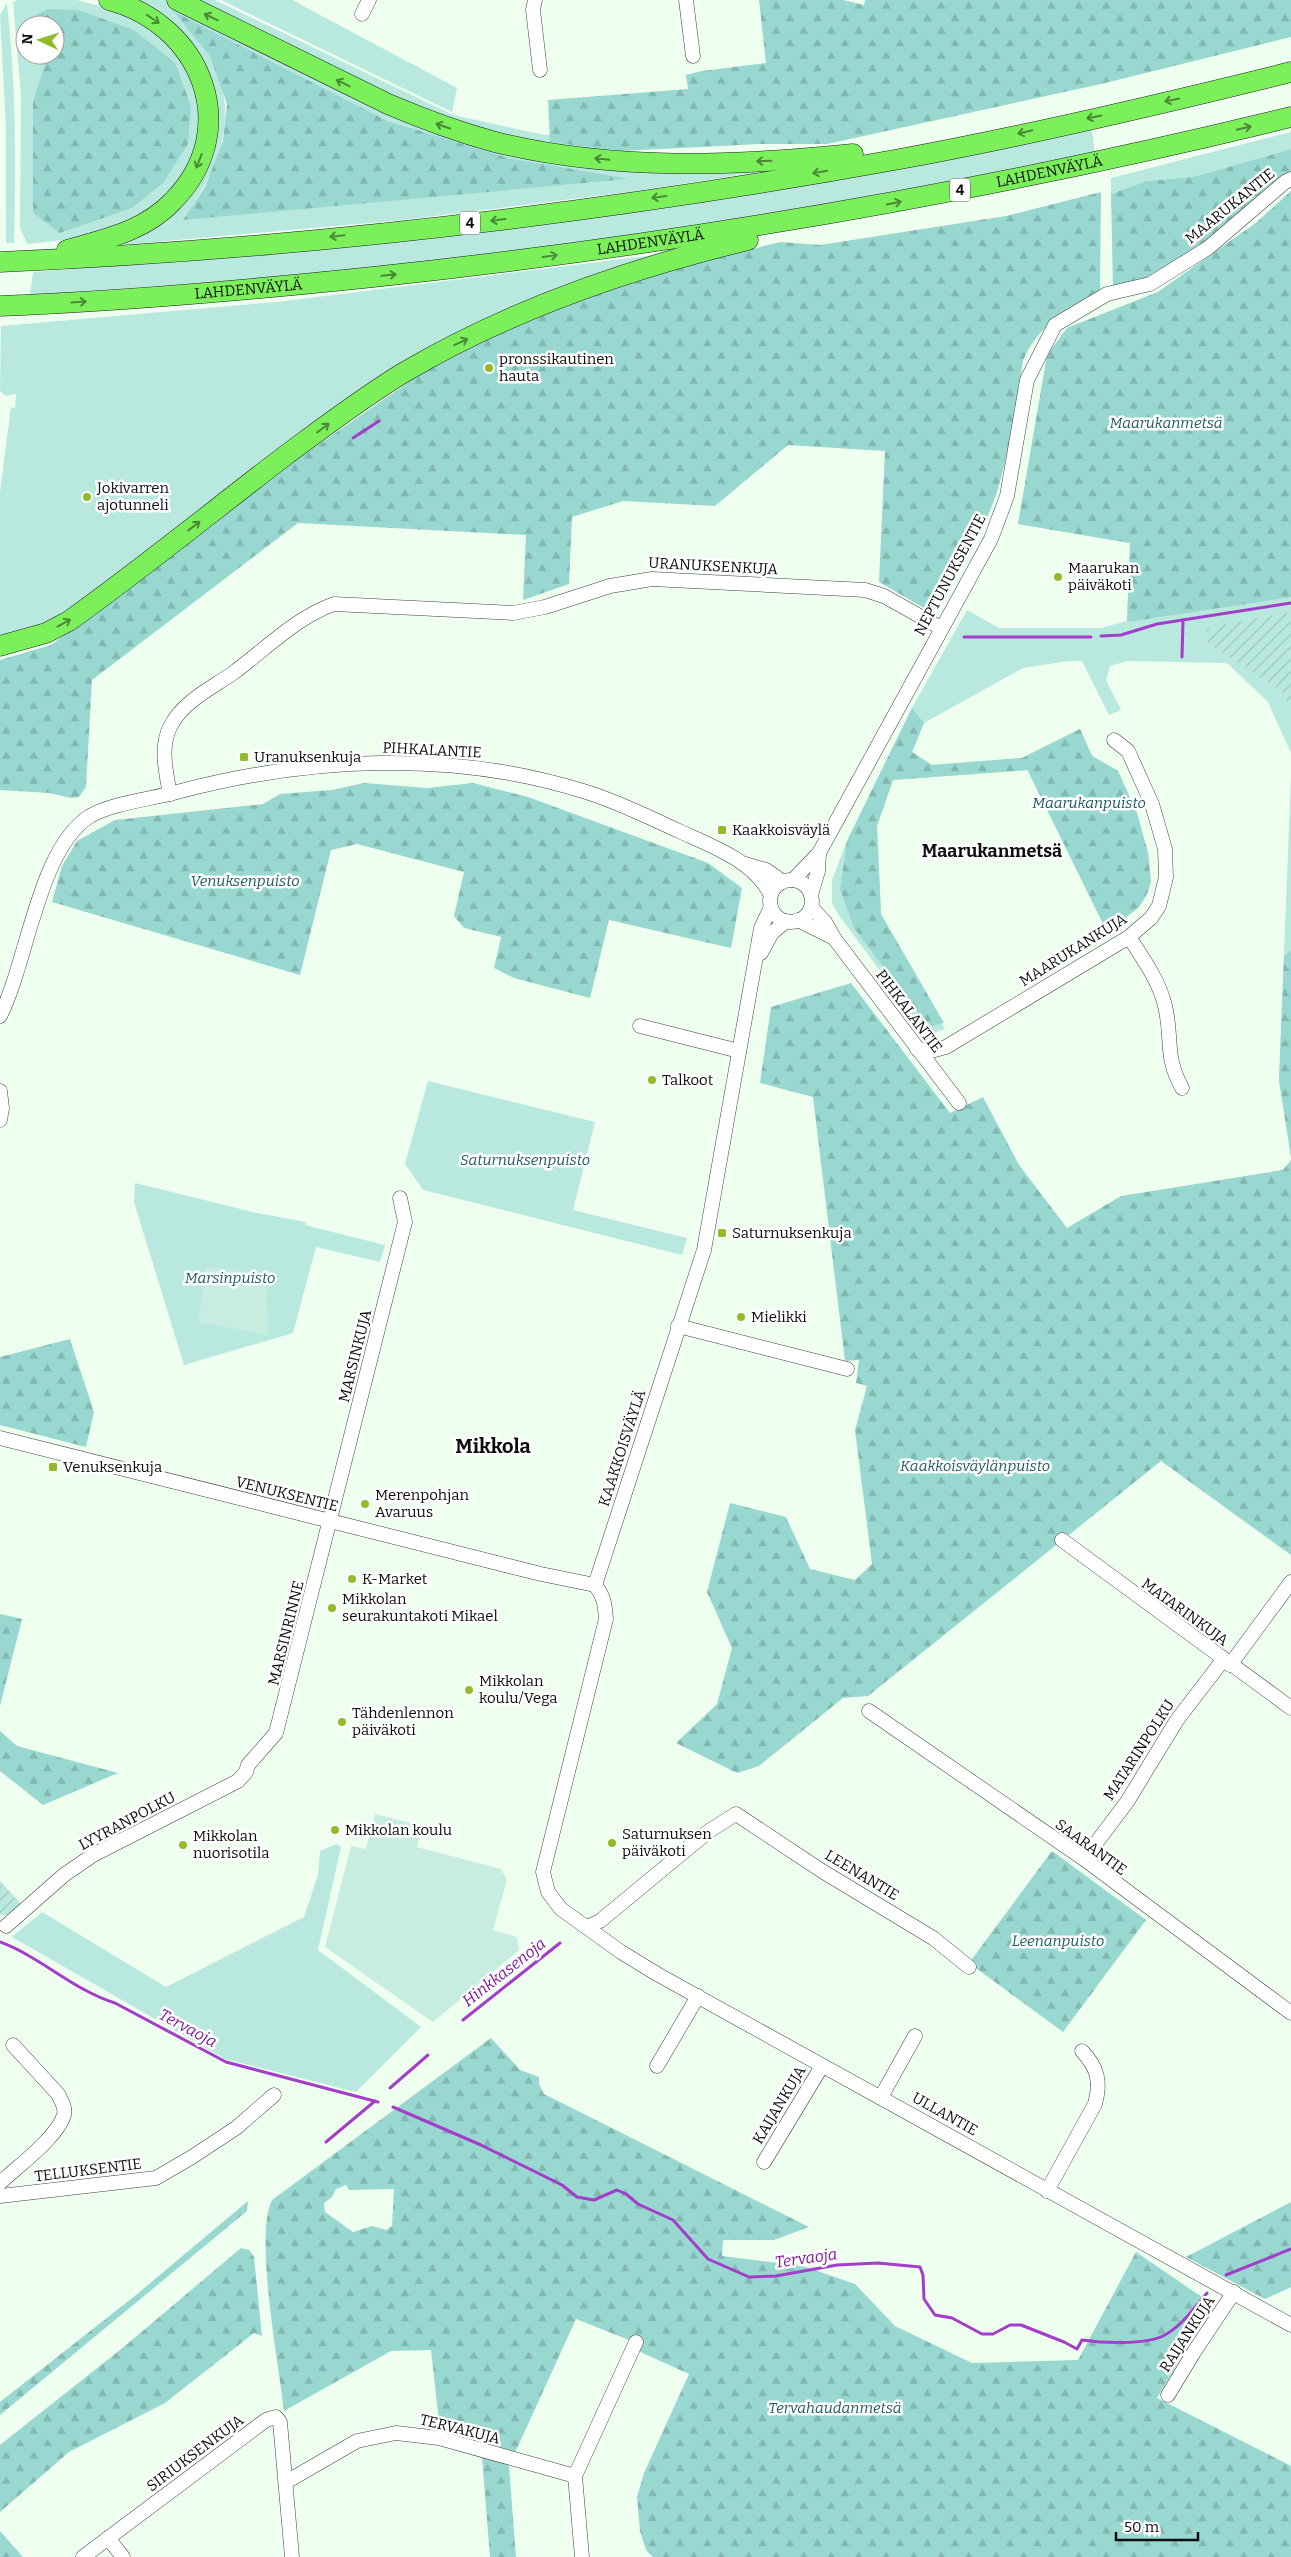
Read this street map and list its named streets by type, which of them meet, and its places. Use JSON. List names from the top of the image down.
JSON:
{
  "streets": {
    "highway": ["LAHDENVÄYLÄ", "4"],
    "street": [
      "MAARUKANTIE",
      "URANUKSENKUJA",
      "NEPTUNUKSENTIE",
      "PIHKALANTIE",
      "MAARUKANKUJA",
      "MARSINKUJA",
      "KAAKKOISVÄYLÄ",
      "VENUKSENTIE",
      "MATARINKUJA",
      "MARSINRINNE",
      "MATARINPOLKU",
      "LYYRANPOLKU",
      "SAARANTIE",
      "LEENANTIE",
      "KAIJANKUJA",
      "ULLANTIE",
      "TELLUKSENTIE",
      "RAIJANKUJA",
      "TERVAKUJA",
      "SIRIUKSENKUJA"
    ]
  },
  "crossings": [
    ["MAARUKANTIE", "NEPTUNUKSENTIE"],
    ["URANUKSENKUJA", "NEPTUNUKSENTIE"],
    ["URANUKSENKUJA", "PIHKALANTIE"],
    ["NEPTUNUKSENTIE", "PIHKALANTIE"],
    ["NEPTUNUKSENTIE", "KAAKKOISVÄYLÄ"],
    ["PIHKALANTIE", "MAARUKANKUJA"],
    ["PIHKALANTIE", "KAAKKOISVÄYLÄ"],
    ["MARSINKUJA", "VENUKSENTIE"],
    ["MARSINKUJA", "MARSINRINNE"],
    ["KAAKKOISVÄYLÄ", "VENUKSENTIE"],
    ["VENUKSENTIE", "MARSINRINNE"],
    ["MATARINKUJA", "MATARINPOLKU"],
    ["MARSINRINNE", "LYYRANPOLKU"],
    ["MATARINPOLKU", "SAARANTIE"],
    ["LEENANTIE", "ULLANTIE"],
    ["KAIJANKUJA", "ULLANTIE"],
    ["ULLANTIE", "RAIJANKUJA"],
    ["TERVAKUJA", "SIRIUKSENKUJA"]
  ],
  "districts": ["Maarukanmetsä", "Mikkola"],
  "water": ["Hinkkasenoja", "Tervaoja"],
  "parks": [
    "Maarukanmetsä",
    "Maarukanpuisto",
    "Venuksenpuisto",
    "Saturnuksenpuisto",
    "Marsinpuisto",
    "Kaakkoisväylänpuisto",
    "Leenanpuisto",
    "Tervahaudanmetsä"
  ],
  "places": {
    "other": [
      "pronssikautinen hauta",
      "Jokivarren ajotunneli",
      "Maarukan päiväkoti",
      "Talkoot",
      "Mielikki",
      "Merenpohjan Avaruus",
      "K-Market",
      "Mikkolan seurakuntakoti Mikael",
      "Mikkolan koulu/Vega",
      "Tähdenlennon päiväkoti",
      "Mikkolan koulu",
      "Saturnuksen päiväkoti",
      "Mikkolan nuorisotila"
    ],
    "transit": [
      "Uranuksenkuja",
      "Kaakkoisväylä",
      "Saturnuksenkuja",
      "Venuksenkuja"
    ]
  },
  "scale_bar": "50 m",
  "north": "left"
}
